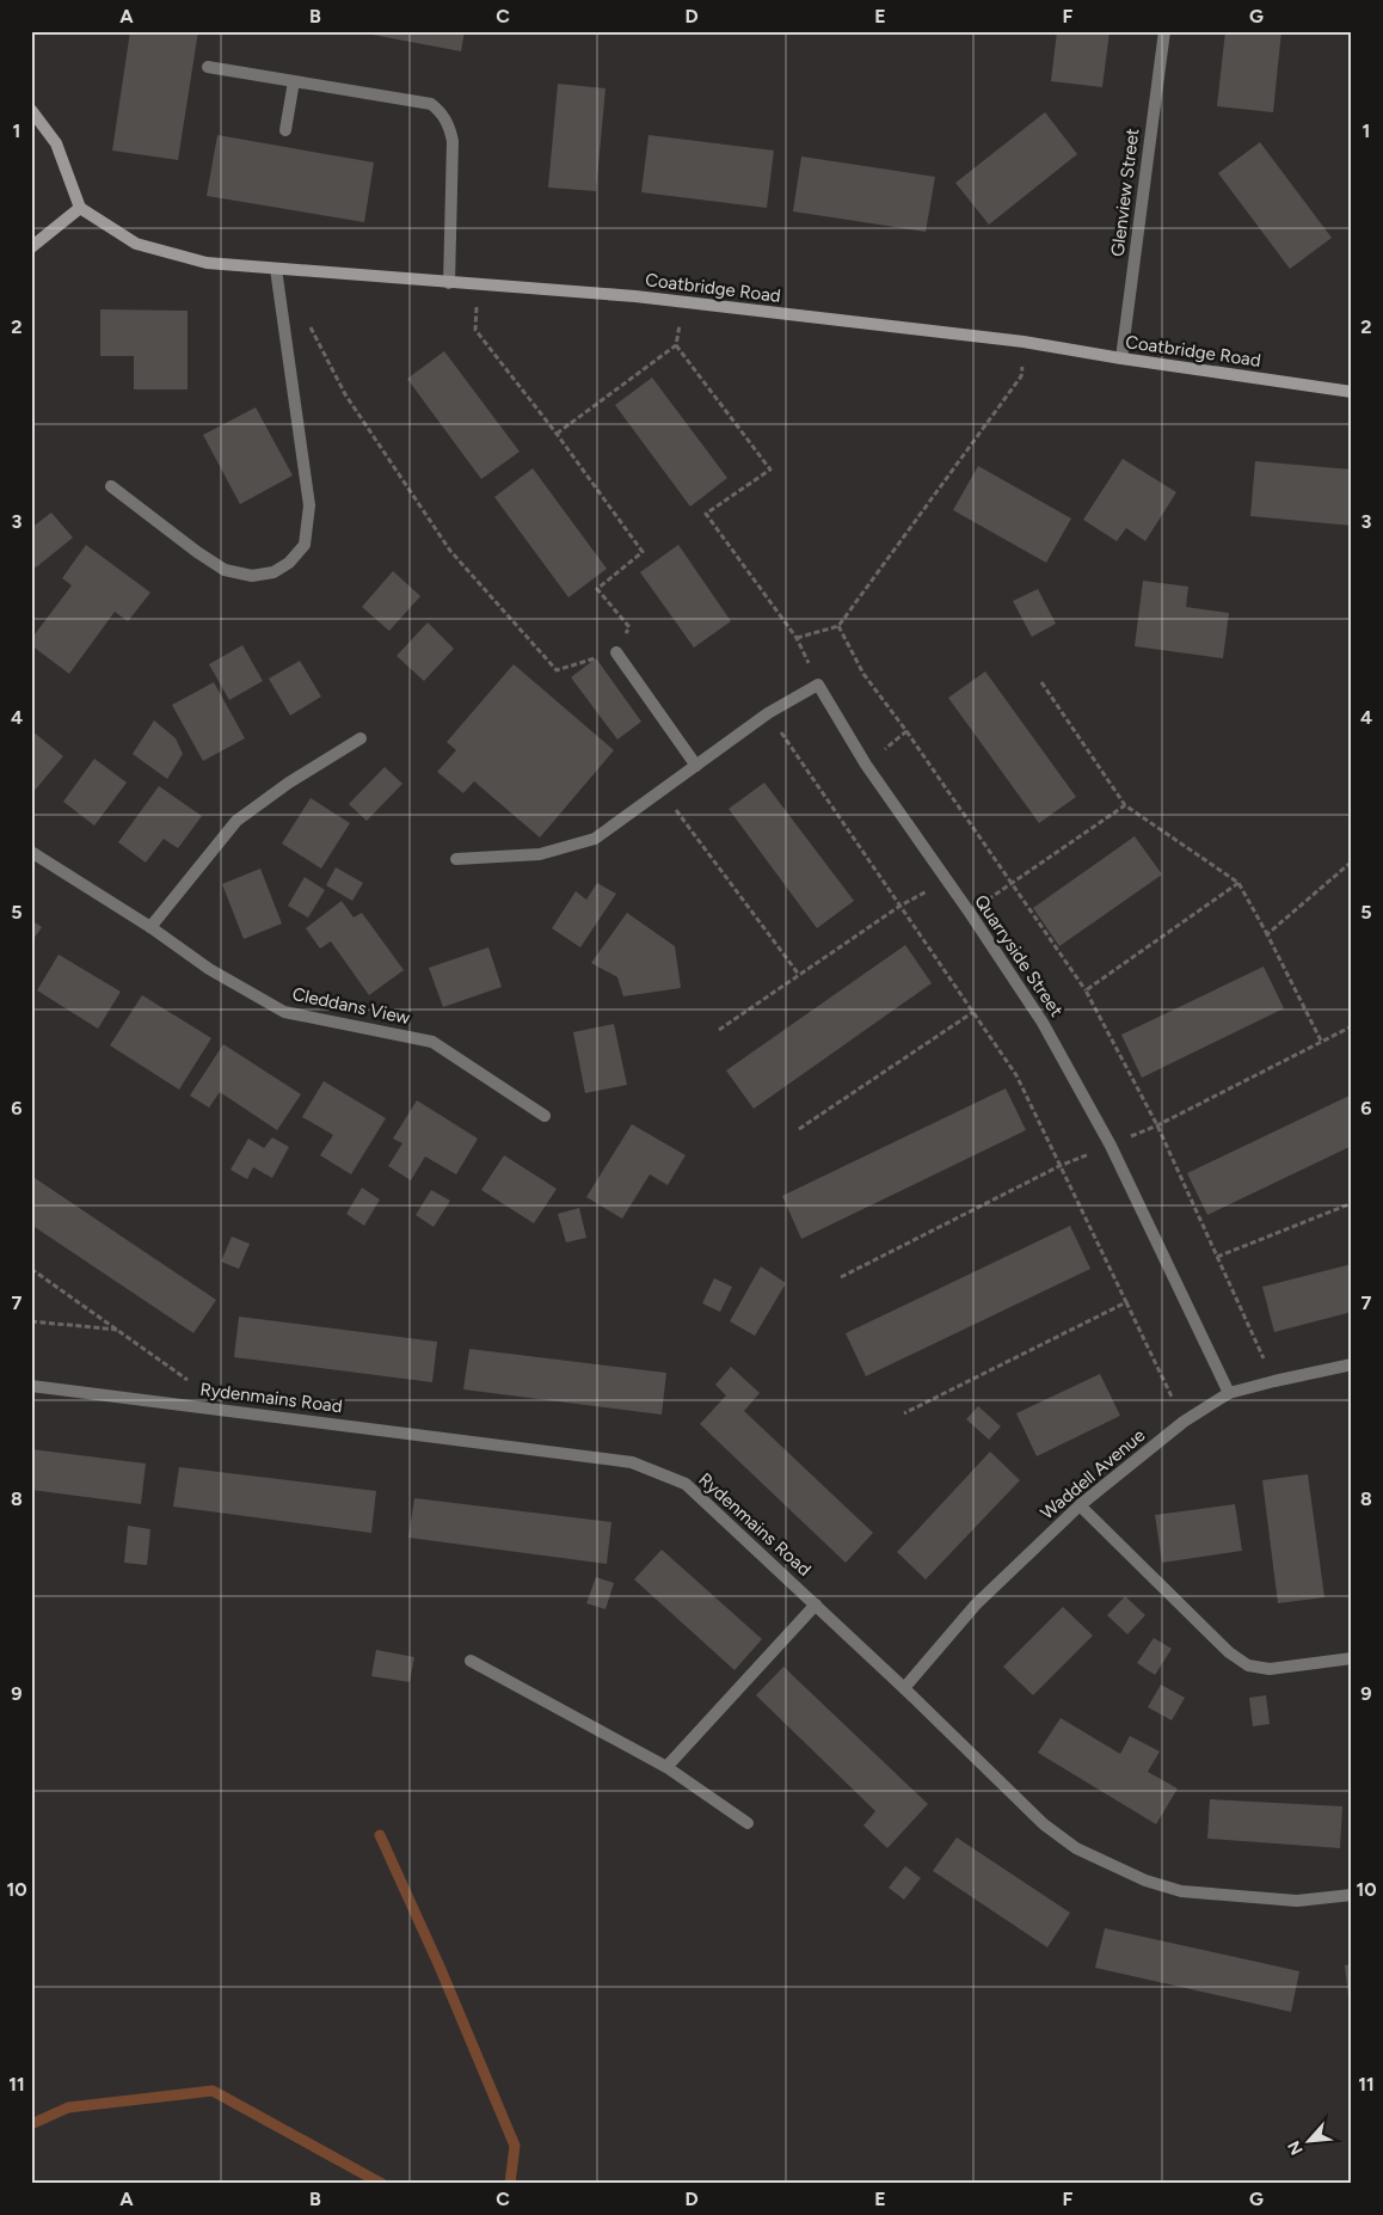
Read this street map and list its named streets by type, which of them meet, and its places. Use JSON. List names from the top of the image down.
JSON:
{
  "streets": {
    "main road": ["Coatbridge Road"],
    "street": [
      "Glenview Street",
      "Quarryside Street",
      "Cleddans View",
      "Rydenmains Road",
      "Waddell Avenue"
    ]
  },
  "crossings": [
    ["Glenview Street", "Coatbridge Road"],
    ["Quarryside Street", "Waddell Avenue"],
    ["Rydenmains Road", "Waddell Avenue"]
  ],
  "north": "bottom left",
  "grid": {
    "columns": [
      "A",
      "B",
      "C",
      "D",
      "E",
      "F",
      "G"
    ],
    "rows": [
      "1",
      "2",
      "3",
      "4",
      "5",
      "6",
      "7",
      "8",
      "9",
      "10",
      "11"
    ]
  }
}
